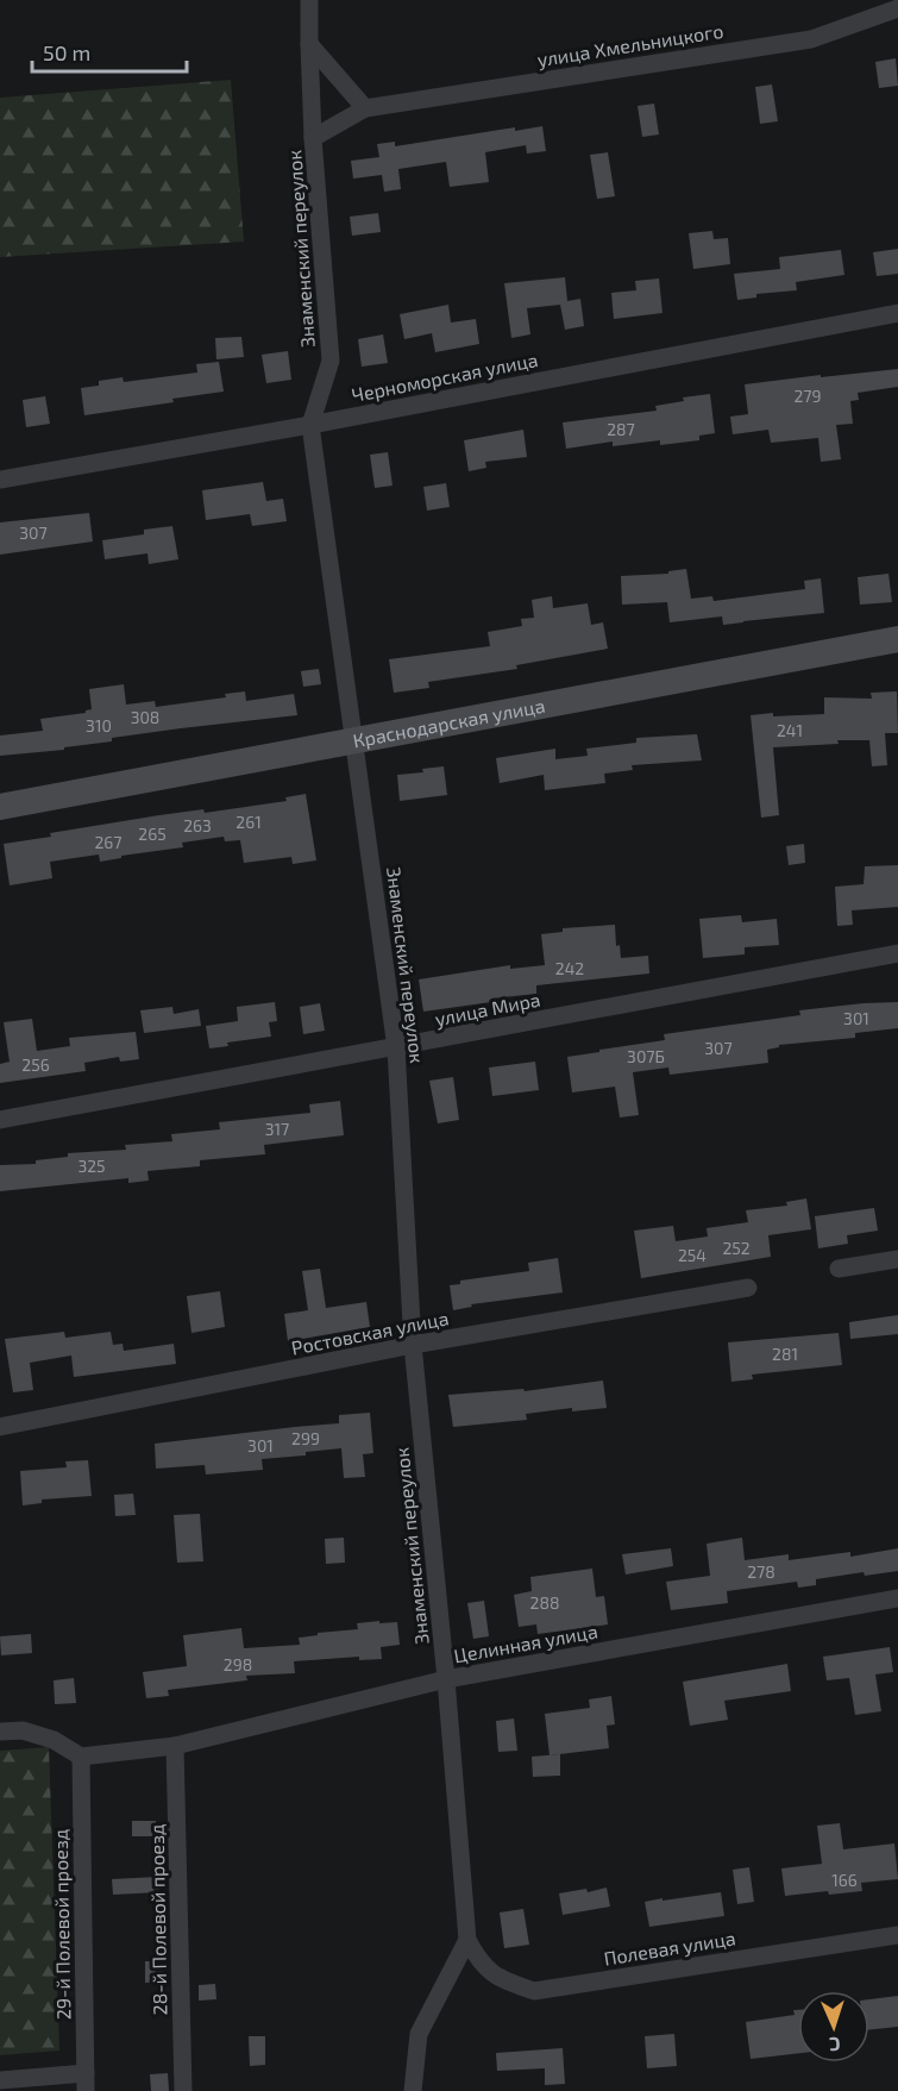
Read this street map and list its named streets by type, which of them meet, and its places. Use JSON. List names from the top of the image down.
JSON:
{
  "streets": {
    "street": [
      "улица Хмельницкого",
      "Знаменский переулок",
      "Черноморская улица",
      "Краснодарская улица",
      "улица Мира",
      "Ростовская улица",
      "Целинная улица",
      "28-й Полевой проезд",
      "29-й Полевой проезд",
      "Полевая улица"
    ]
  },
  "crossings": [
    ["улица Хмельницкого", "Знаменский переулок"],
    ["Знаменский переулок", "Черноморская улица"],
    ["Знаменский переулок", "Краснодарская улица"],
    ["Знаменский переулок", "улица Мира"],
    ["Знаменский переулок", "Ростовская улица"],
    ["Знаменский переулок", "Целинная улица"],
    ["Знаменский переулок", "Полевая улица"],
    ["Целинная улица", "28-й Полевой проезд"],
    ["Целинная улица", "29-й Полевой проезд"]
  ],
  "house_numbers": [
    "279",
    "287",
    "307",
    "308",
    "310",
    "241",
    "261",
    "263",
    "265",
    "267",
    "242",
    "301",
    "307",
    "307Б",
    "256",
    "317",
    "325",
    "252",
    "254",
    "281",
    "299",
    "301",
    "278",
    "288",
    "298",
    "166"
  ],
  "scale_bar": "50 m",
  "north": "bottom"
}
